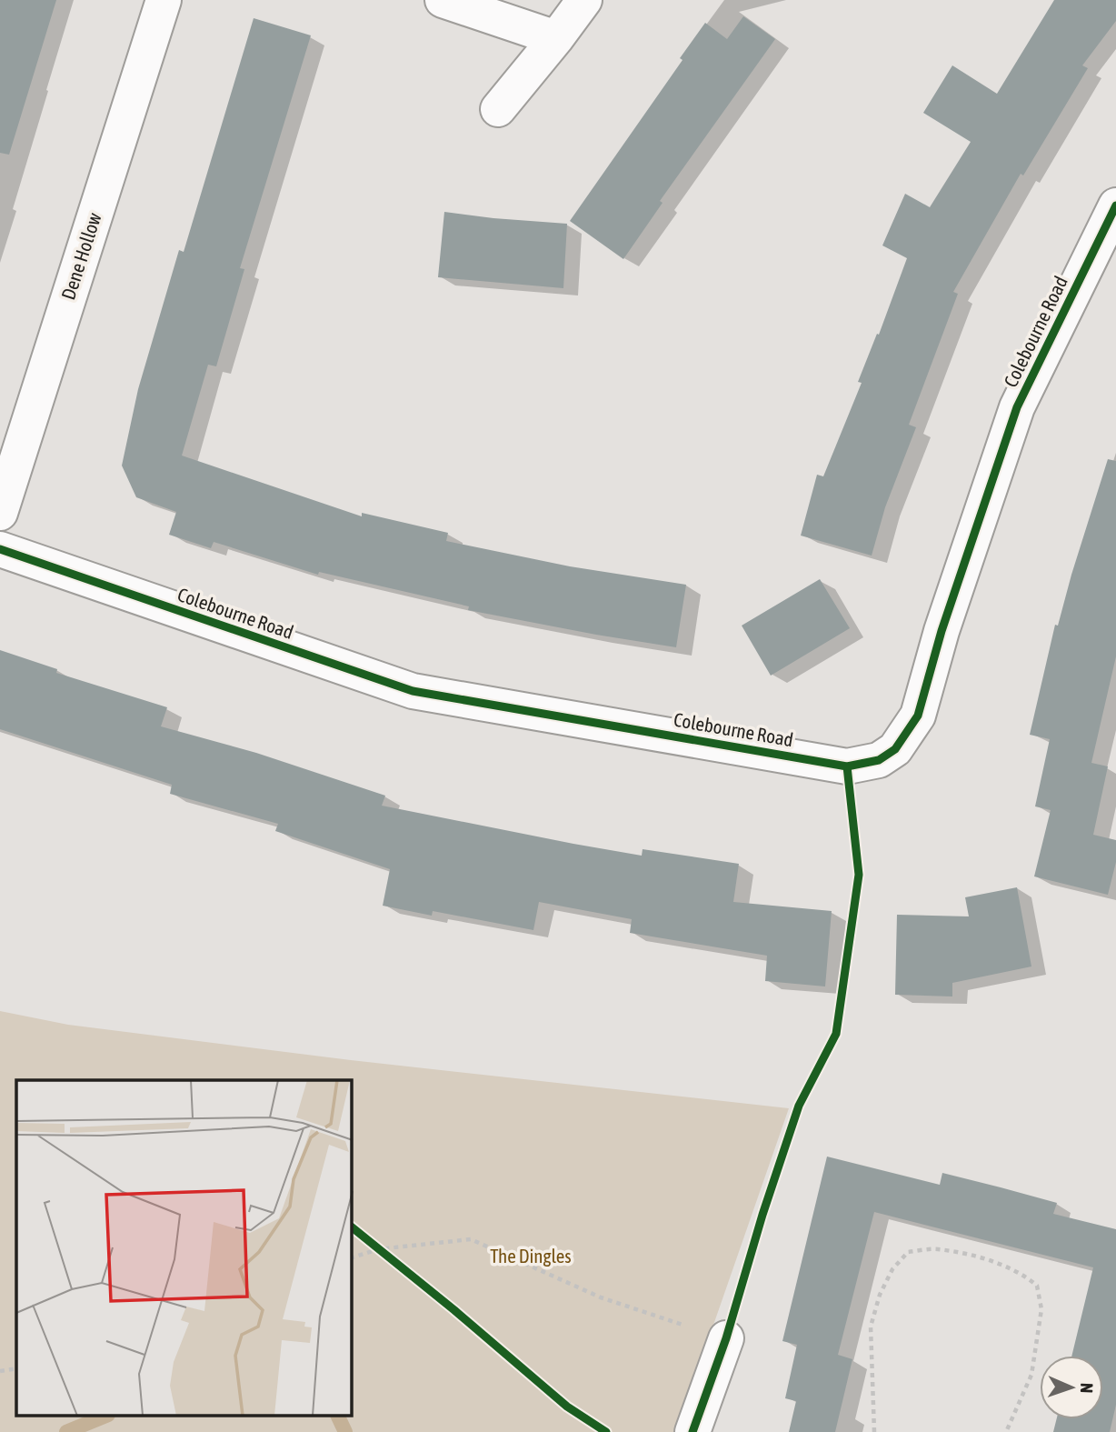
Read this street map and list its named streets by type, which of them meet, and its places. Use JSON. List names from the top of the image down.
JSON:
{
  "streets": {
    "street": ["Dene Hollow", "Colebourne Road"]
  },
  "parks": ["The Dingles"],
  "north": "right"
}
